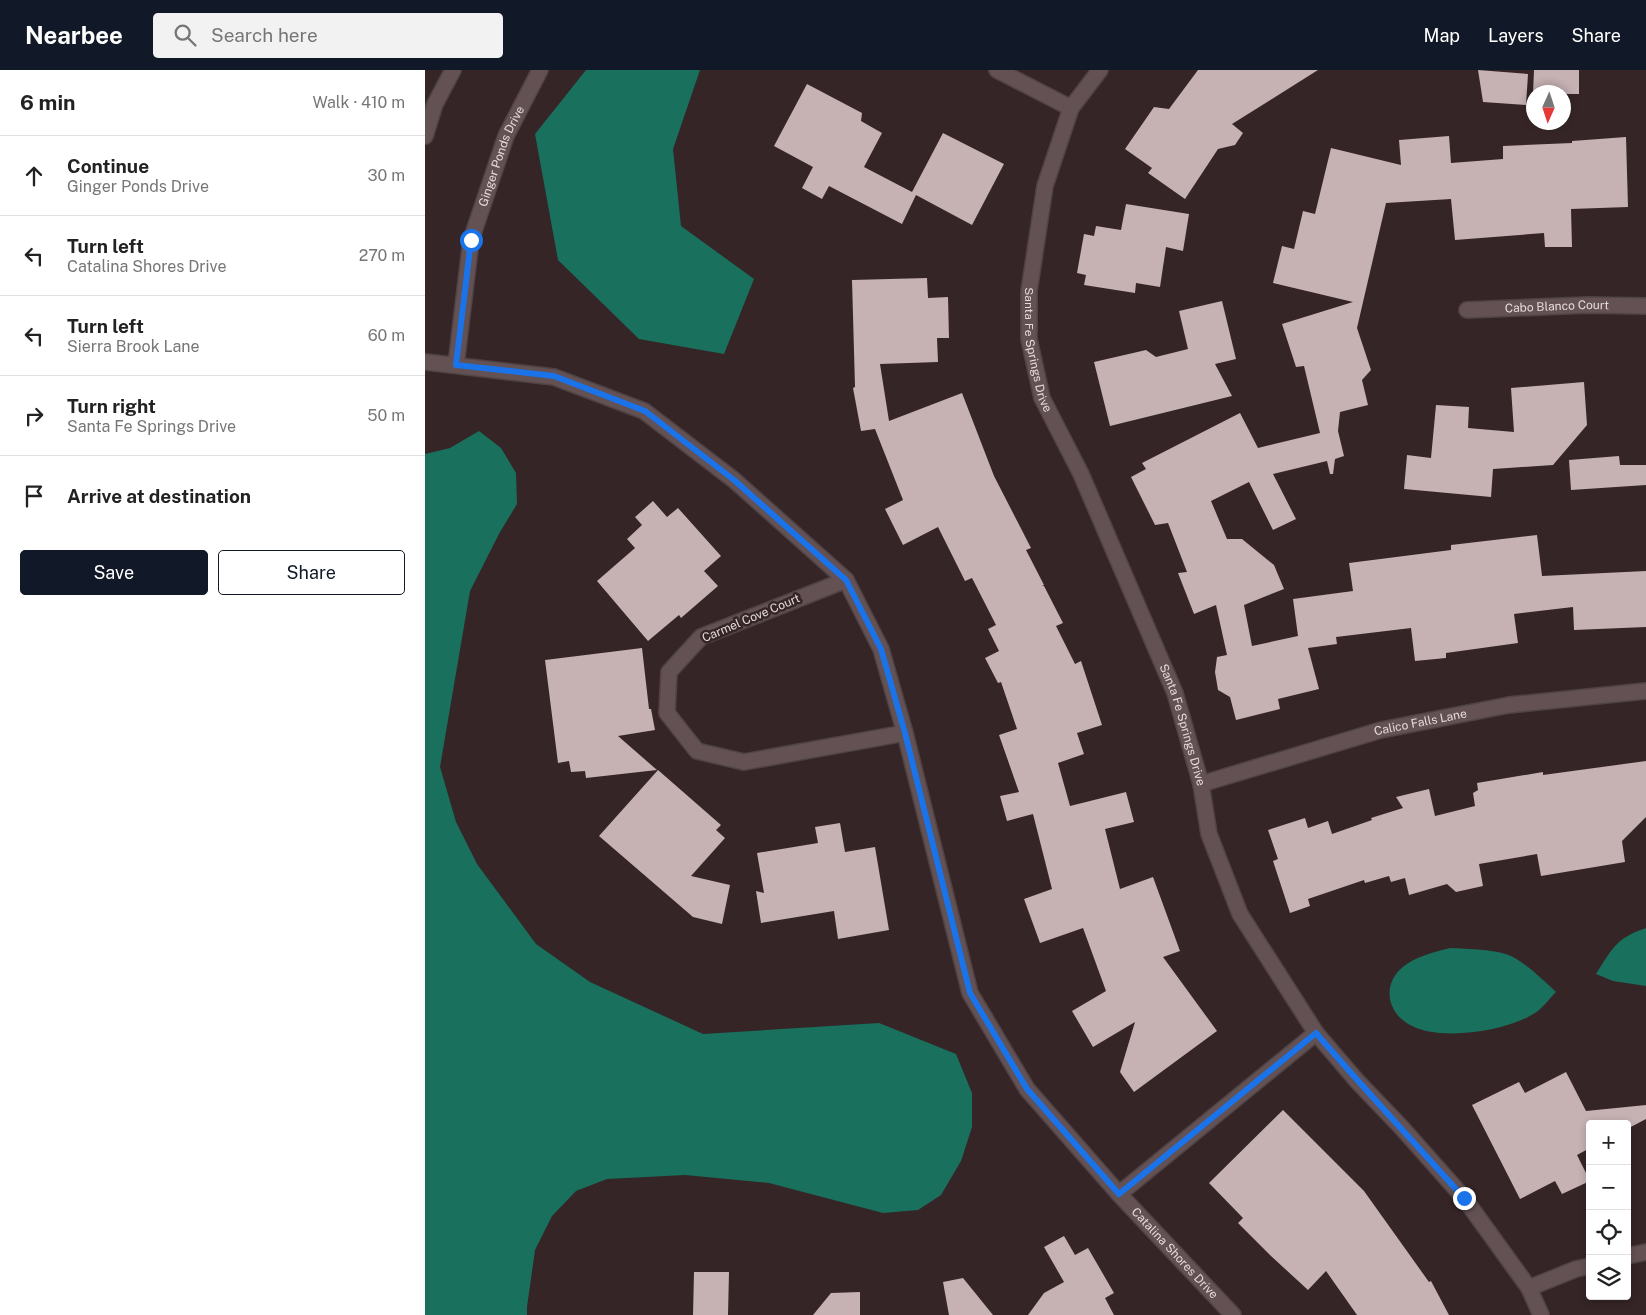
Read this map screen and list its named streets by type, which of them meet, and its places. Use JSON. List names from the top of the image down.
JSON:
{
  "streets": {
    "street": [
      "Ginger Ponds Drive",
      "Cabo Blanco Court",
      "Santa Fe Springs Drive",
      "Carmel Cove Court",
      "Calico Falls Lane",
      "Catalina Shores Drive"
    ]
  },
  "crossings": [
    ["Ginger Ponds Drive", "Catalina Shores Drive"],
    ["Santa Fe Springs Drive", "Calico Falls Lane"],
    ["Carmel Cove Court", "Catalina Shores Drive"]
  ],
  "north": "bottom",
  "page": {
    "header": "Nearbee",
    "search": "Search here",
    "nav": ["Map", "Layers", "Share"],
    "heading": ["6 min", "Walk · 410 m"],
    "list": [
      ["Continue", "Ginger Ponds Drive", "30 m"],
      ["Turn left", "Catalina Shores Drive", "270 m"],
      ["Turn left", "Sierra Brook Lane", "60 m"],
      ["Turn right", "Santa Fe Springs Drive", "50 m"],
      "Arrive at destination"
    ],
    "buttons": ["Save", "Share"],
    "map_buttons": ["+", "−"]
  }
}
